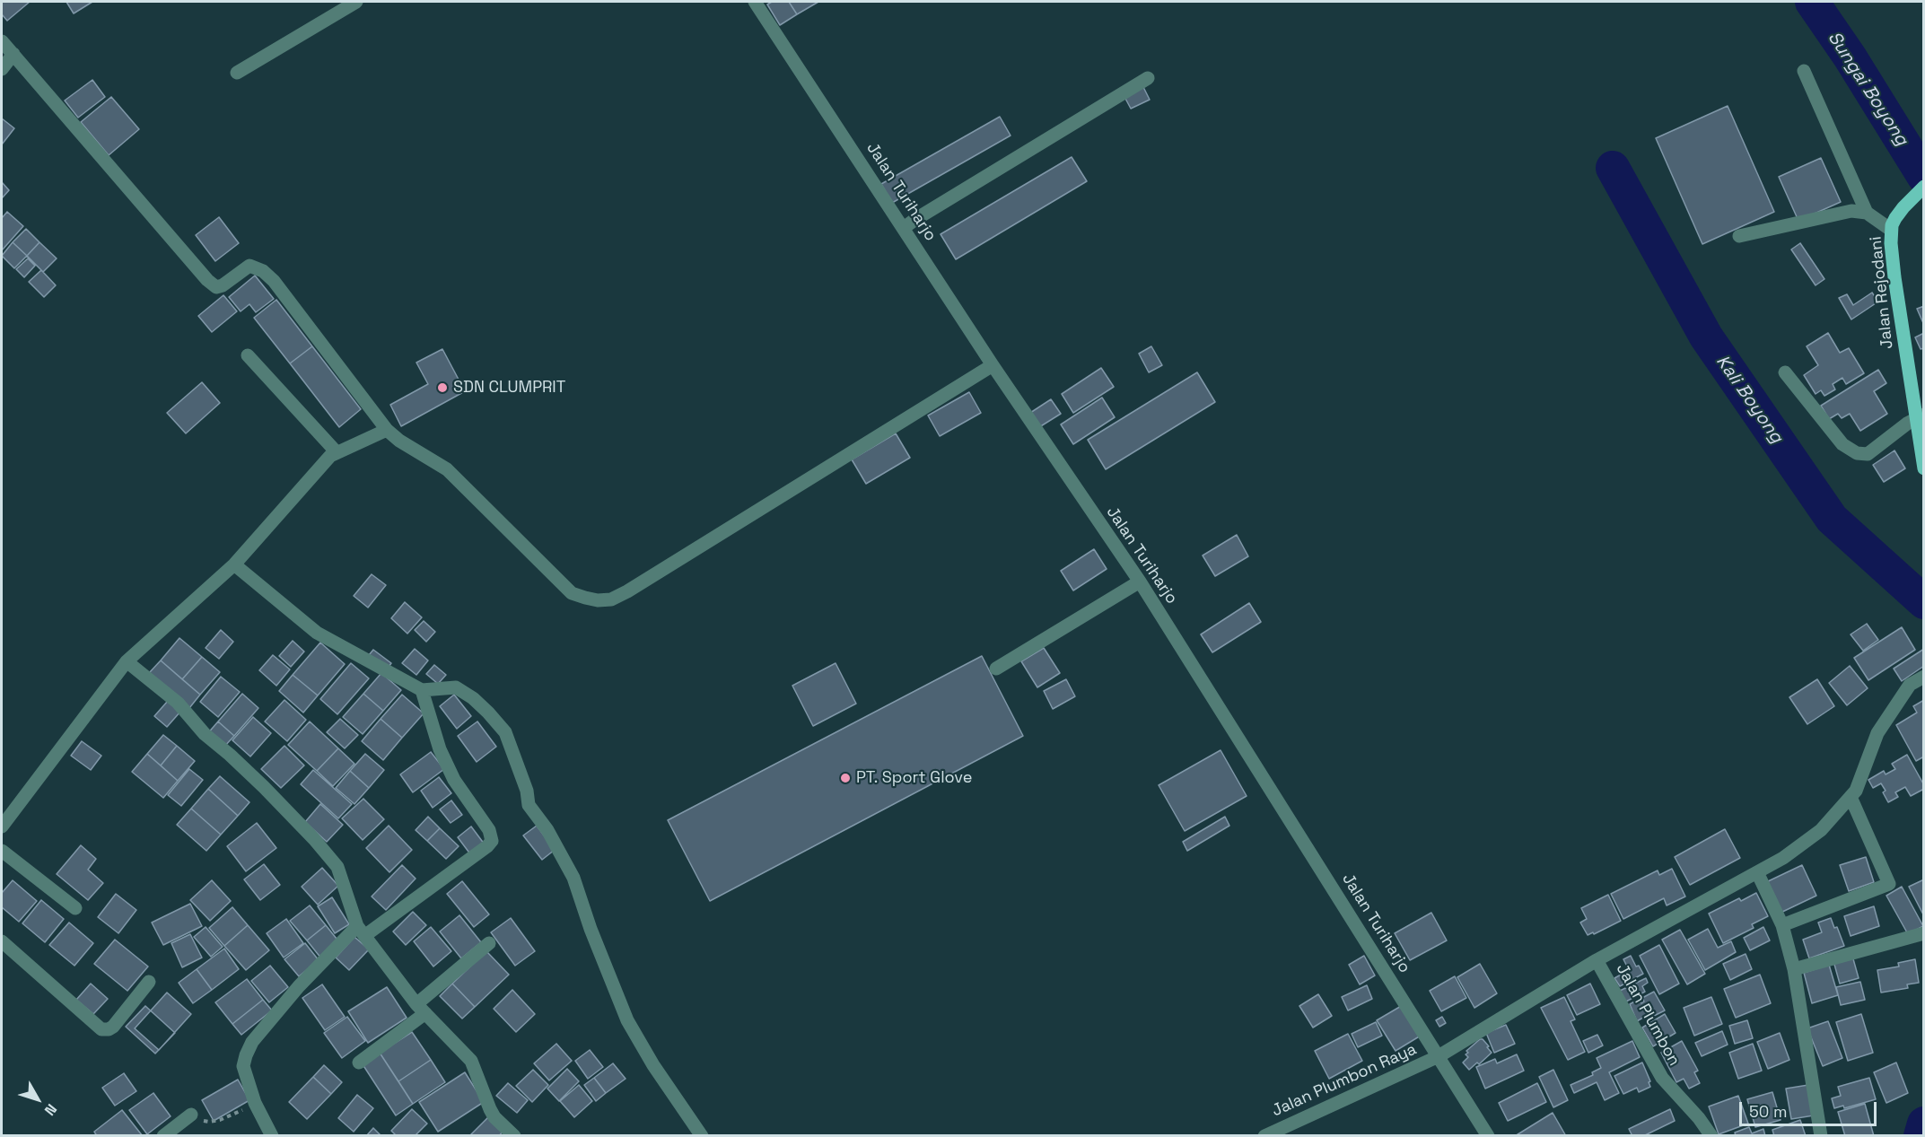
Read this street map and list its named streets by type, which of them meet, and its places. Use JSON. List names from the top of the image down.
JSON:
{
  "streets": {
    "main road": ["Jalan Rejodani"],
    "street": ["Jalan Turiharjo", "Jalan Plumbon", "Jalan Plumbon Raya"]
  },
  "crossings": [
    ["Jalan Turiharjo", "Jalan Plumbon Raya"],
    ["Jalan Plumbon", "Jalan Plumbon Raya"]
  ],
  "water": ["Sungai Boyong", "Kali Boyong"],
  "places": ["SDN CLUMPRIT", "PT. Sport Glove"],
  "scale_bar": "50 m",
  "north": "bottom right"
}
